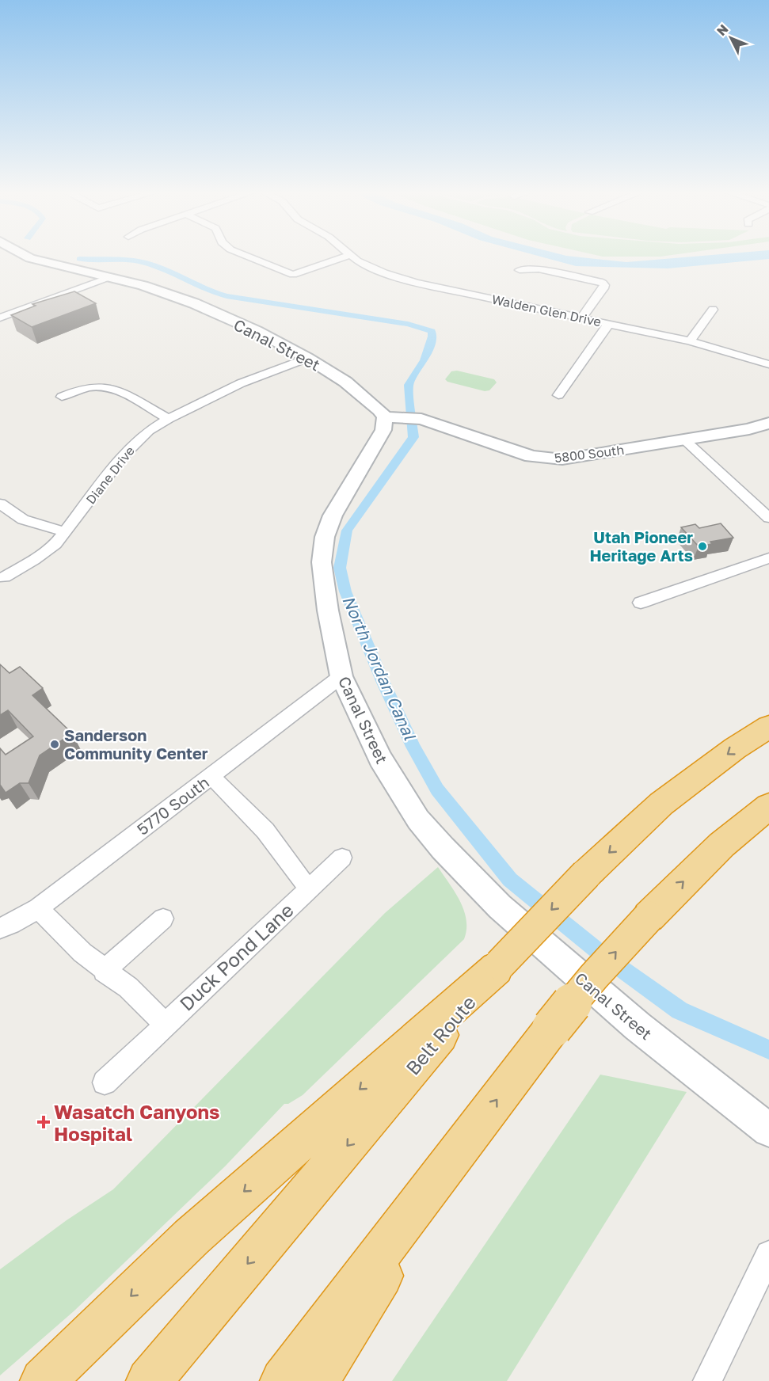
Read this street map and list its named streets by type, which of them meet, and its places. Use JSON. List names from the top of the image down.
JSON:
{
  "streets": {
    "highway": ["Belt Route"],
    "street": [
      "Walden Glen Drive",
      "Canal Street",
      "5800 South",
      "Diane Drive",
      "5770 South",
      "Duck Pond Lane"
    ]
  },
  "crossings": [
    ["Canal Street", "5800 South"],
    ["Canal Street", "Diane Drive"],
    ["Canal Street", "5770 South"]
  ],
  "water": ["North Jordan Canal"],
  "places": {
    "other": ["Utah Pioneer Heritage Arts", "Sanderson Community Center"],
    "health": ["Wasatch Canyons Hospital"]
  },
  "north": "top left"
}
